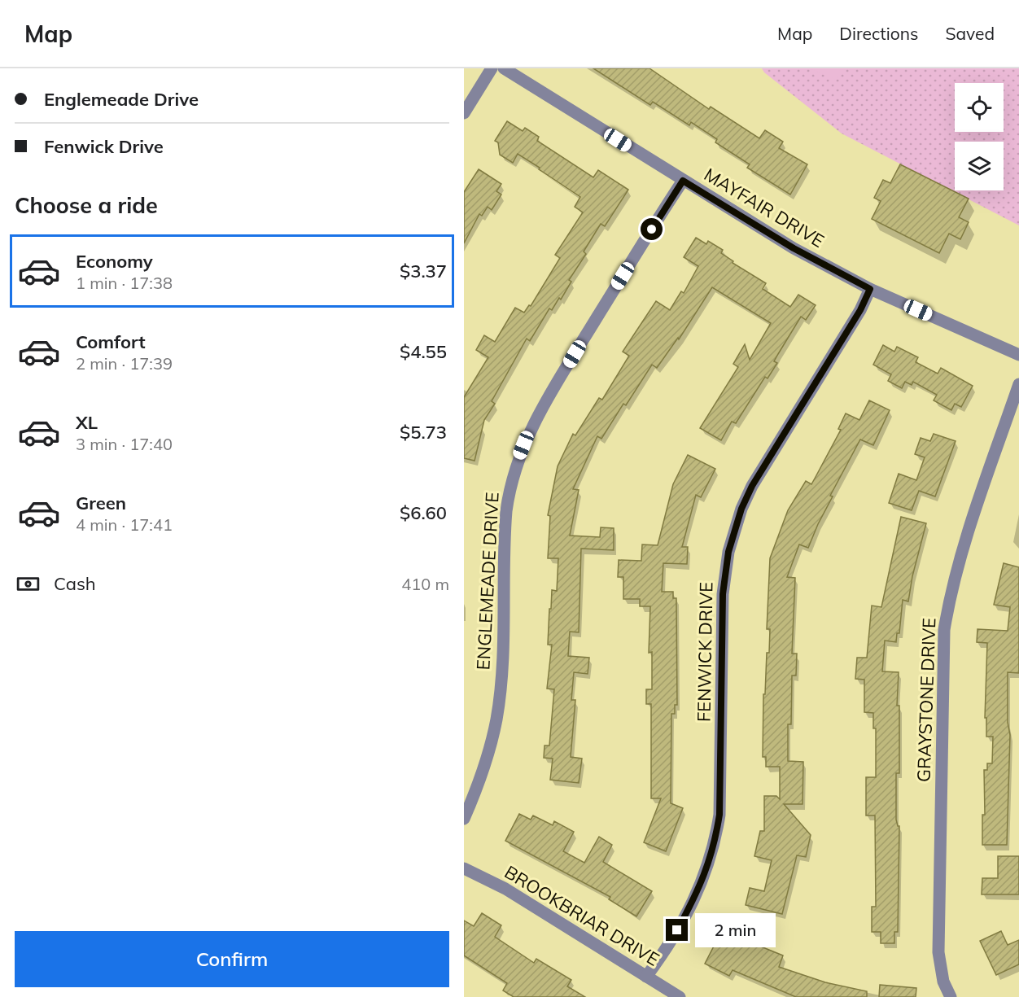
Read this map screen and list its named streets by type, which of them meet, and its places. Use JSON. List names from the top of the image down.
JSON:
{
  "streets": {
    "street": [
      "MAYFAIR DRIVE",
      "ENGLEMEADE DRIVE",
      "FENWICK DRIVE",
      "GRAYSTONE DRIVE",
      "BROOKBRIAR DRIVE"
    ]
  },
  "crossings": [
    ["MAYFAIR DRIVE", "ENGLEMEADE DRIVE"],
    ["MAYFAIR DRIVE", "FENWICK DRIVE"],
    ["FENWICK DRIVE", "BROOKBRIAR DRIVE"]
  ],
  "page": {
    "header": "Map",
    "nav": ["Map", "Directions", "Saved"],
    "banner": ["Englemeade Drive", "Fenwick Drive"],
    "heading": "Choose a ride",
    "list": [
      {
        "name": "Economy",
        "note": "1 min · 17:38",
        "value": "$3.37"
      },
      {
        "name": "Comfort",
        "note": "2 min · 17:39",
        "value": "$4.55"
      },
      {
        "name": "XL",
        "note": "3 min · 17:40",
        "value": "$5.73"
      },
      {
        "name": "Green",
        "note": "4 min · 17:41",
        "value": "$6.60"
      }
    ],
    "pay": ["Cash", "410 m"],
    "bubble": "2 min",
    "buttons": "Confirm"
  }
}
